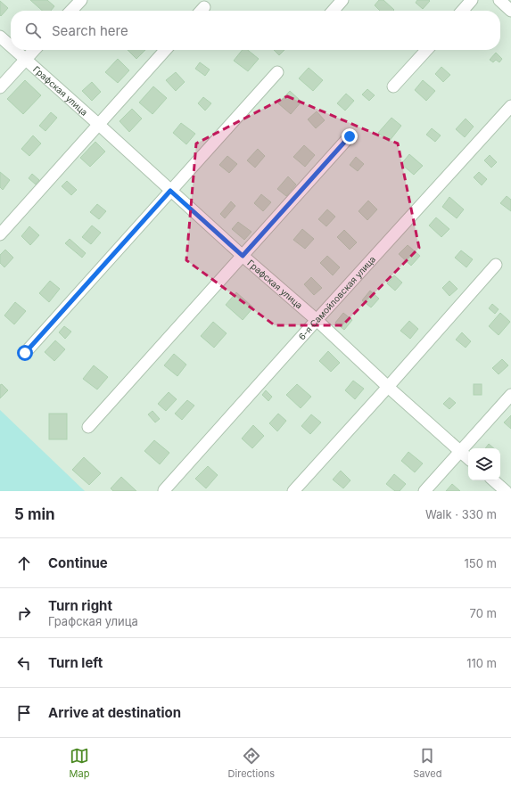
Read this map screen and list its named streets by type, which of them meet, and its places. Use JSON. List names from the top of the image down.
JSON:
{
  "streets": {
    "street": ["Графская улица", "6-я Самойловская улица"]
  },
  "crossings": [
    ["Графская улица", "6-я Самойловская улица"]
  ],
  "page": {
    "search": "Search here",
    "heading": ["5 min", "Walk · 330 m"],
    "list": [
      ["Continue", "150 m"],
      ["Turn right", "Графская улица", "70 m"],
      ["Turn left", "110 m"],
      "Arrive at destination"
    ],
    "nav": ["Map", "Directions", "Saved"]
  }
}
